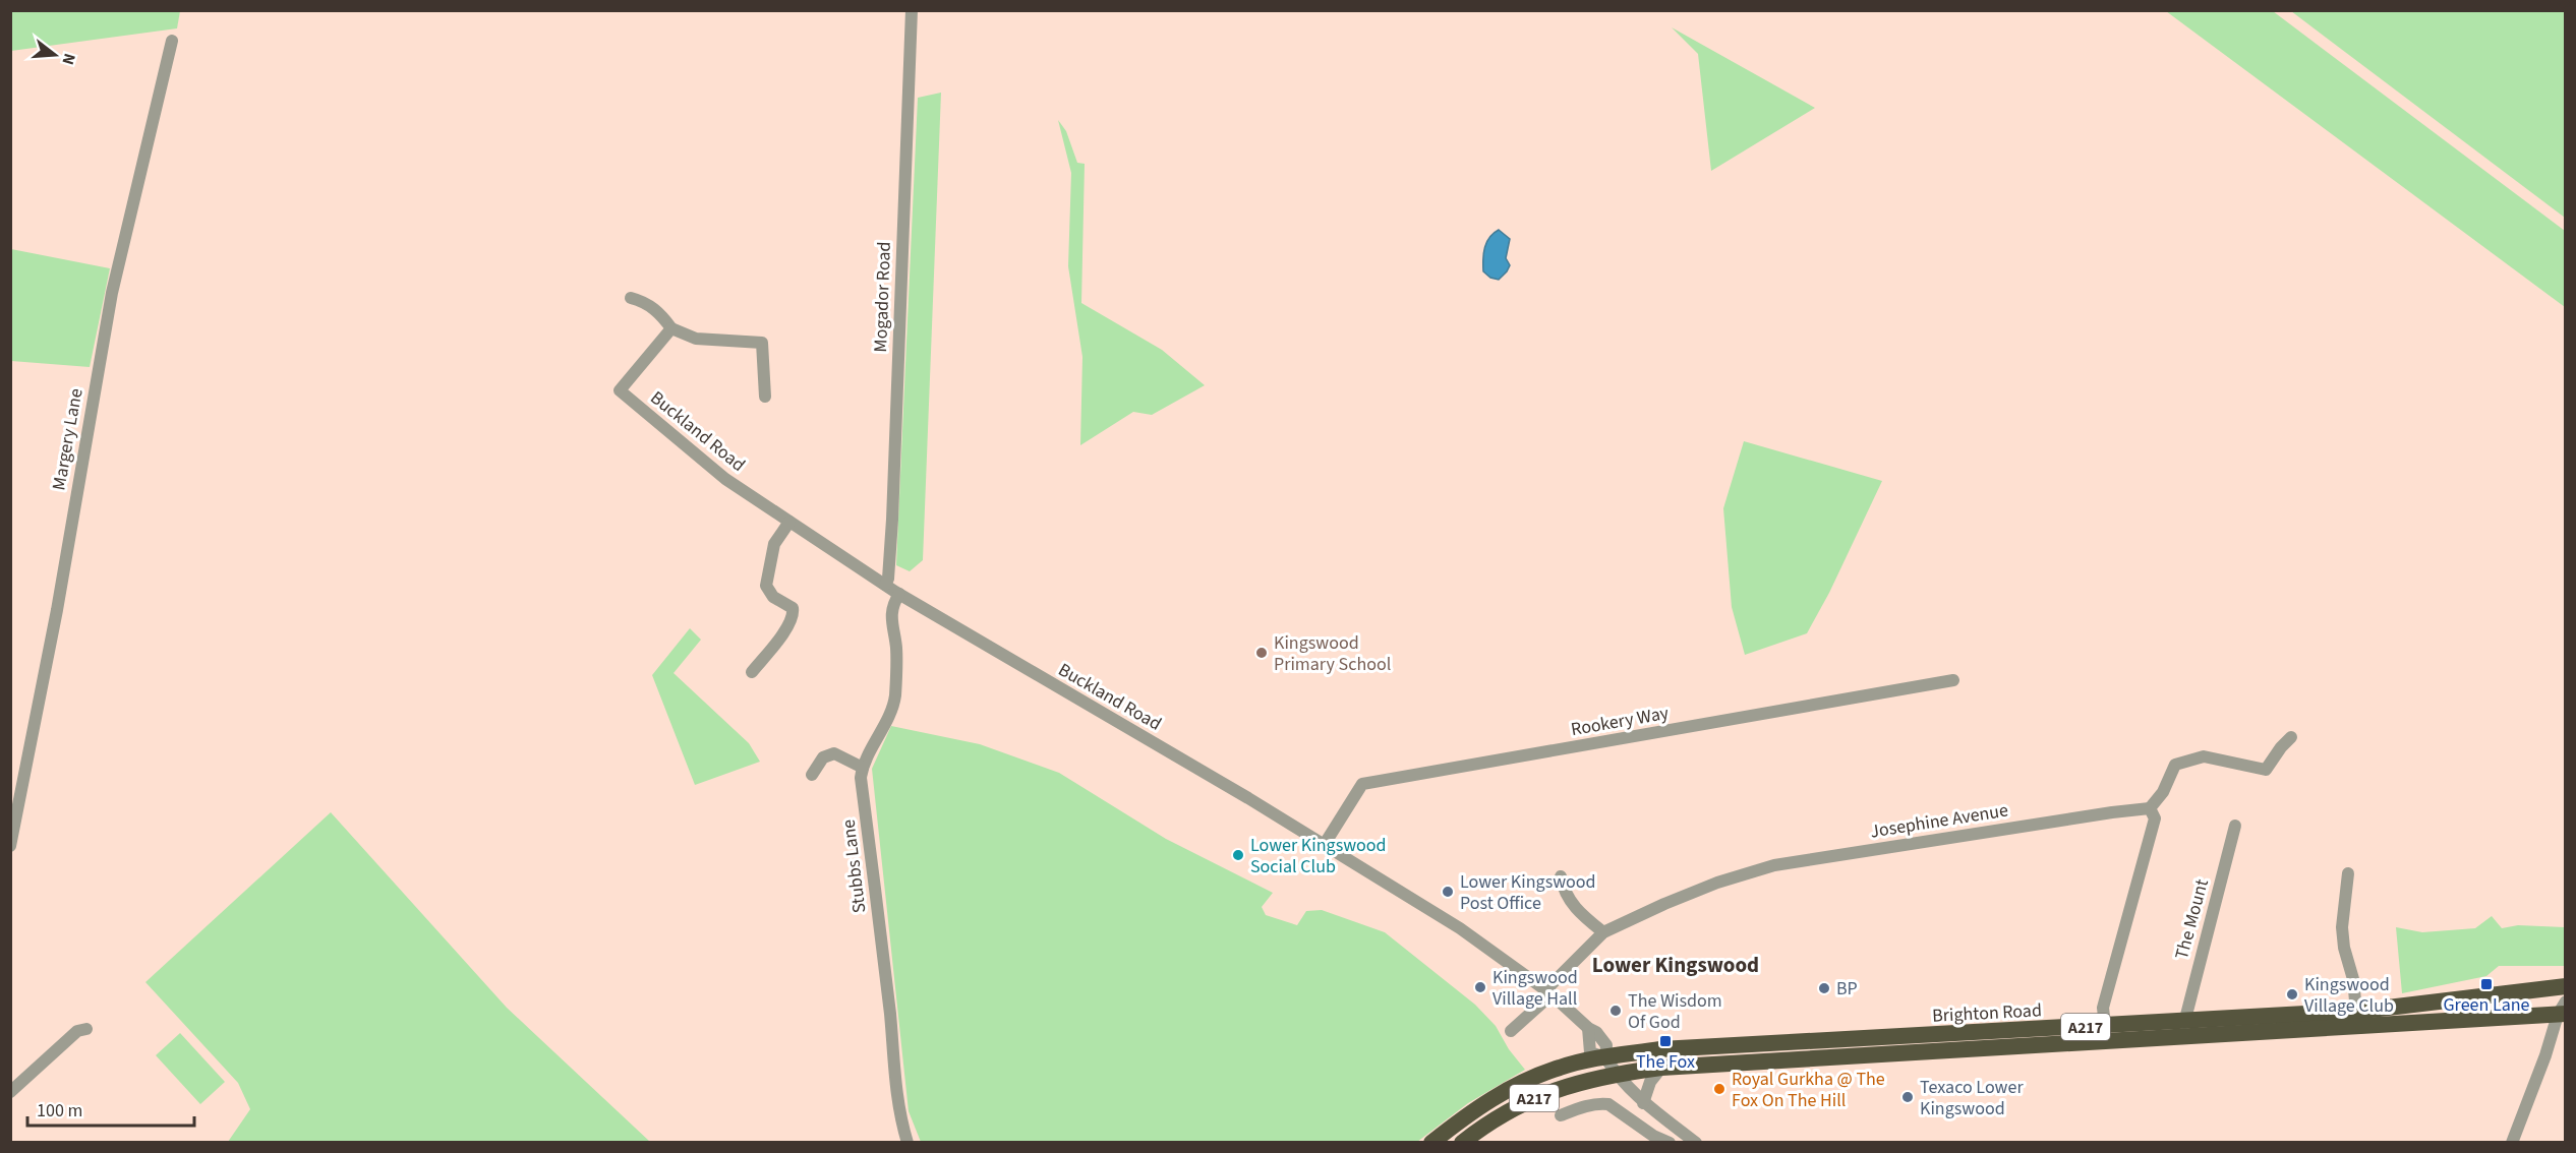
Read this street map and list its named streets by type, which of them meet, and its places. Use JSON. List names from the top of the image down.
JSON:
{
  "streets": {
    "highway": ["Brighton Road", "A217"],
    "street": [
      "Mogador Road",
      "Buckland Road",
      "Margery Lane",
      "Rookery Way",
      "Josephine Avenue",
      "Stubbs Lane",
      "The Mount"
    ]
  },
  "crossings": [
    ["Mogador Road", "Buckland Road"],
    ["Buckland Road", "Rookery Way"],
    ["Buckland Road", "Josephine Avenue"],
    ["Buckland Road", "Stubbs Lane"],
    ["Buckland Road", "Brighton Road"],
    ["The Mount", "Brighton Road"]
  ],
  "districts": ["Lower Kingswood"],
  "places": {
    "other": [
      "Kingswood Primary School",
      "Lower Kingswood Social Club",
      "Lower Kingswood Post Office",
      "Kingswood Village Hall",
      "BP",
      "Kingswood Village Club",
      "The Wisdom Of God",
      "Royal Gurkha @ The Fox On The Hill",
      "Texaco Lower Kingswood"
    ],
    "transit": ["Green Lane", "The Fox"]
  },
  "scale_bar": "100 m",
  "north": "right"
}
